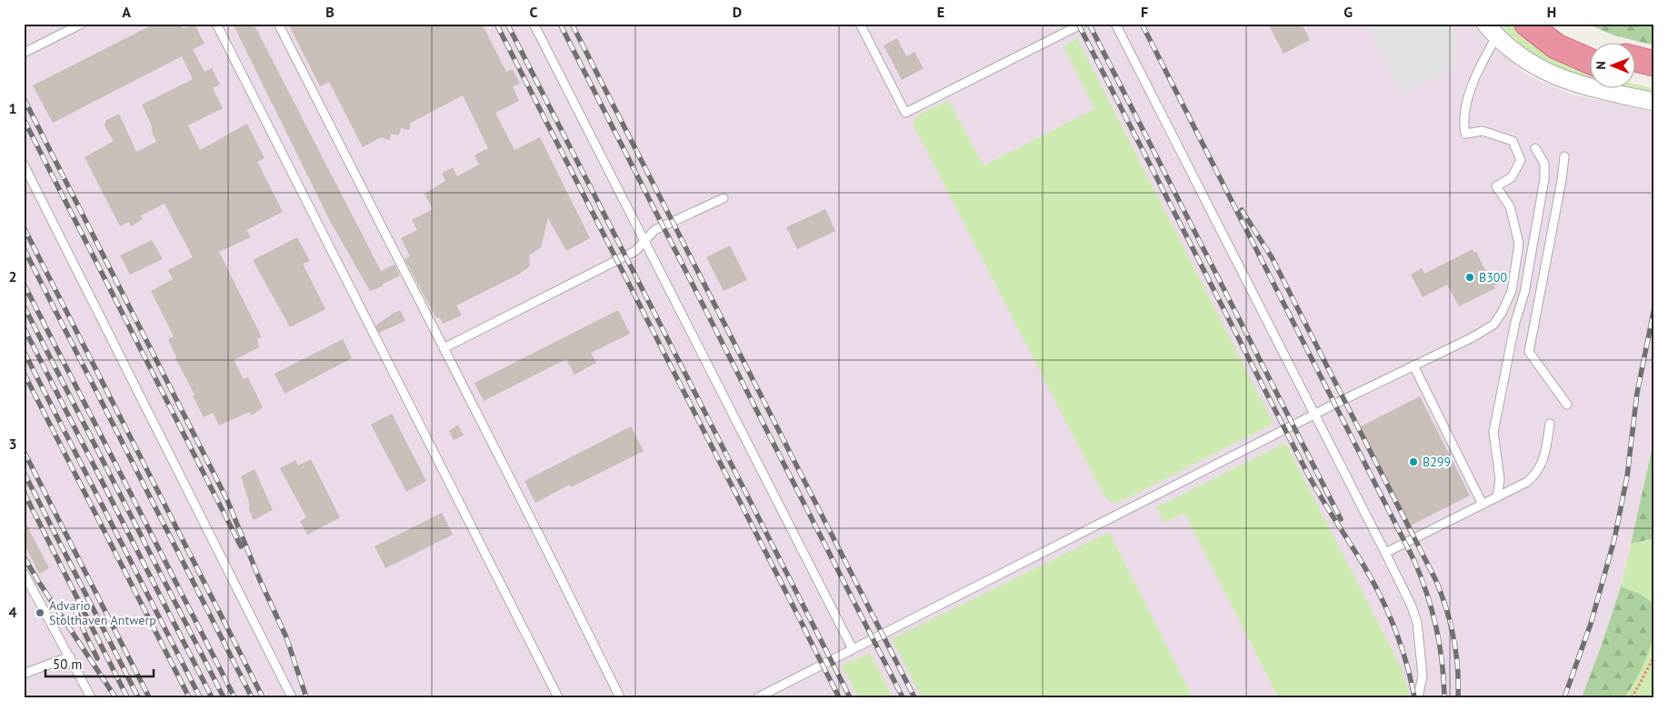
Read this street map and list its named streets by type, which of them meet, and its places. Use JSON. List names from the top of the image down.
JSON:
{
  "places": ["B300", "B299", "Advario Stolthaven Antwerp"],
  "scale_bar": "50 m",
  "north": "left",
  "grid": {
    "columns": [
      "A",
      "B",
      "C",
      "D",
      "E",
      "F",
      "G",
      "H"
    ],
    "rows": [
      "1",
      "2",
      "3",
      "4"
    ]
  }
}
